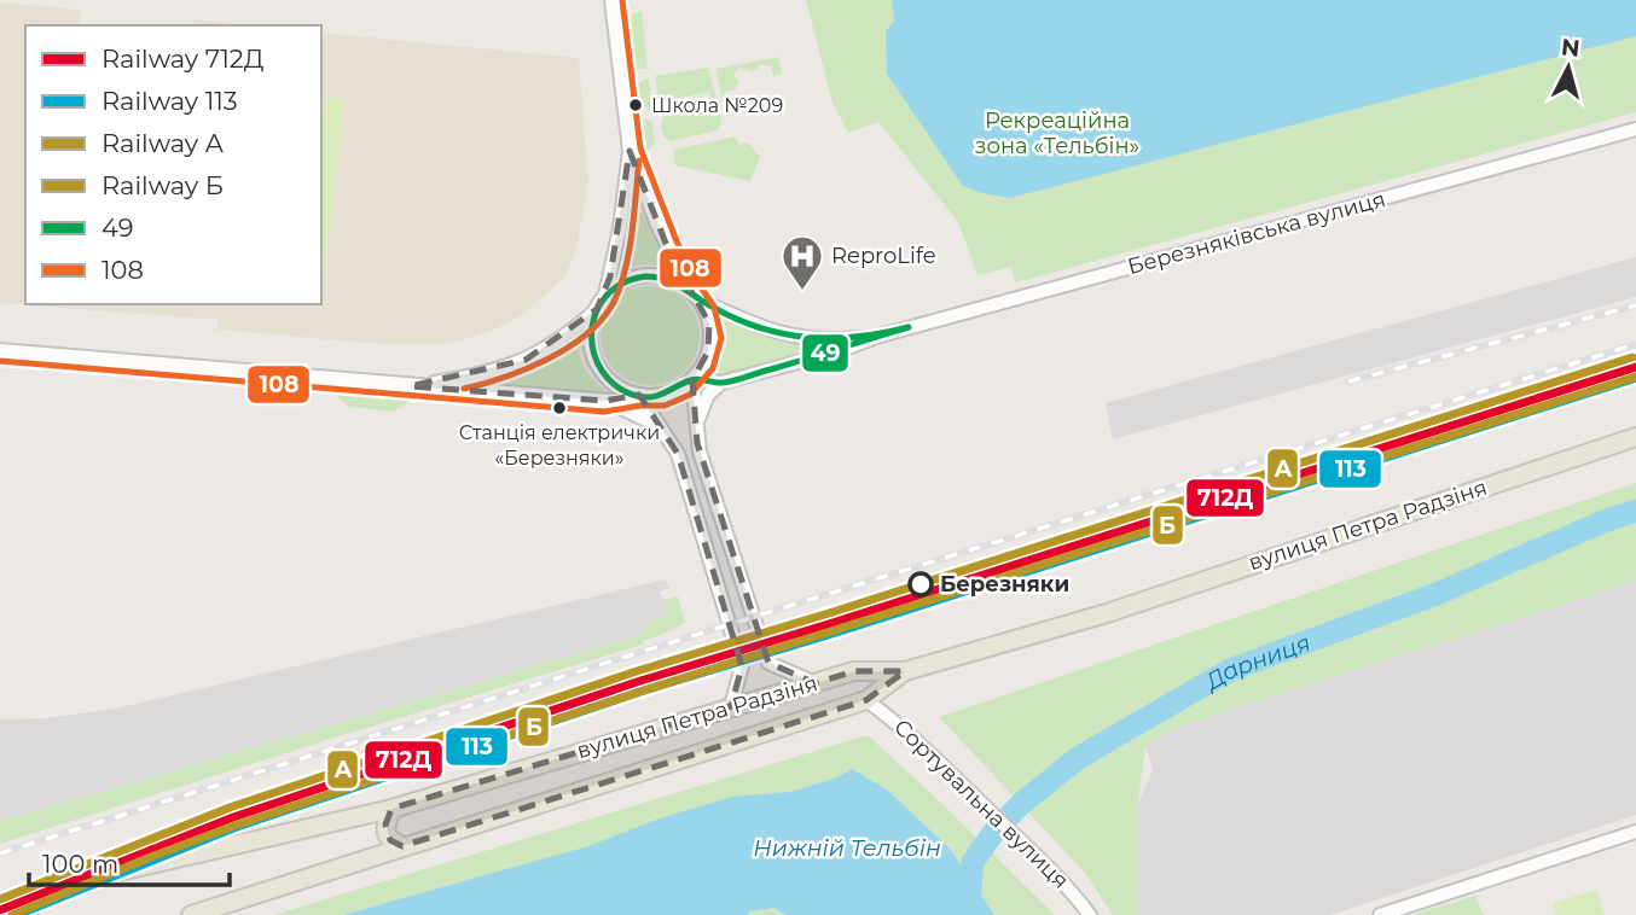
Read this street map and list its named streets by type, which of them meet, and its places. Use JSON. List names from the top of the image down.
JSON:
{
  "streets": {
    "main road": ["вулиця Петра Радзіня"],
    "street": ["Березняківська вулиця", "Сортувальна вулиця"]
  },
  "crossings": [
    ["вулиця Петра Радзіня", "Сортувальна вулиця"]
  ],
  "water": ["Дарниця", "Нижній Тельбін"],
  "parks": ["Рекреаційна зона «Тельбін»"],
  "places": {
    "other": ["Школа №209", "Станція електрички «Березняки»", "Березняки"],
    "hospital": ["ReproLife"]
  },
  "lines": [
    "transit line 108",
    "transit line 49",
    "rail line A",
    "rail line 712Д",
    "rail line Б",
    "rail line 113"
  ],
  "legend": [
    "Railway 712Д",
    "Railway 113",
    "Railway A",
    "Railway Б",
    "49",
    "108"
  ],
  "scale_bar": "100 m",
  "north": "top"
}
